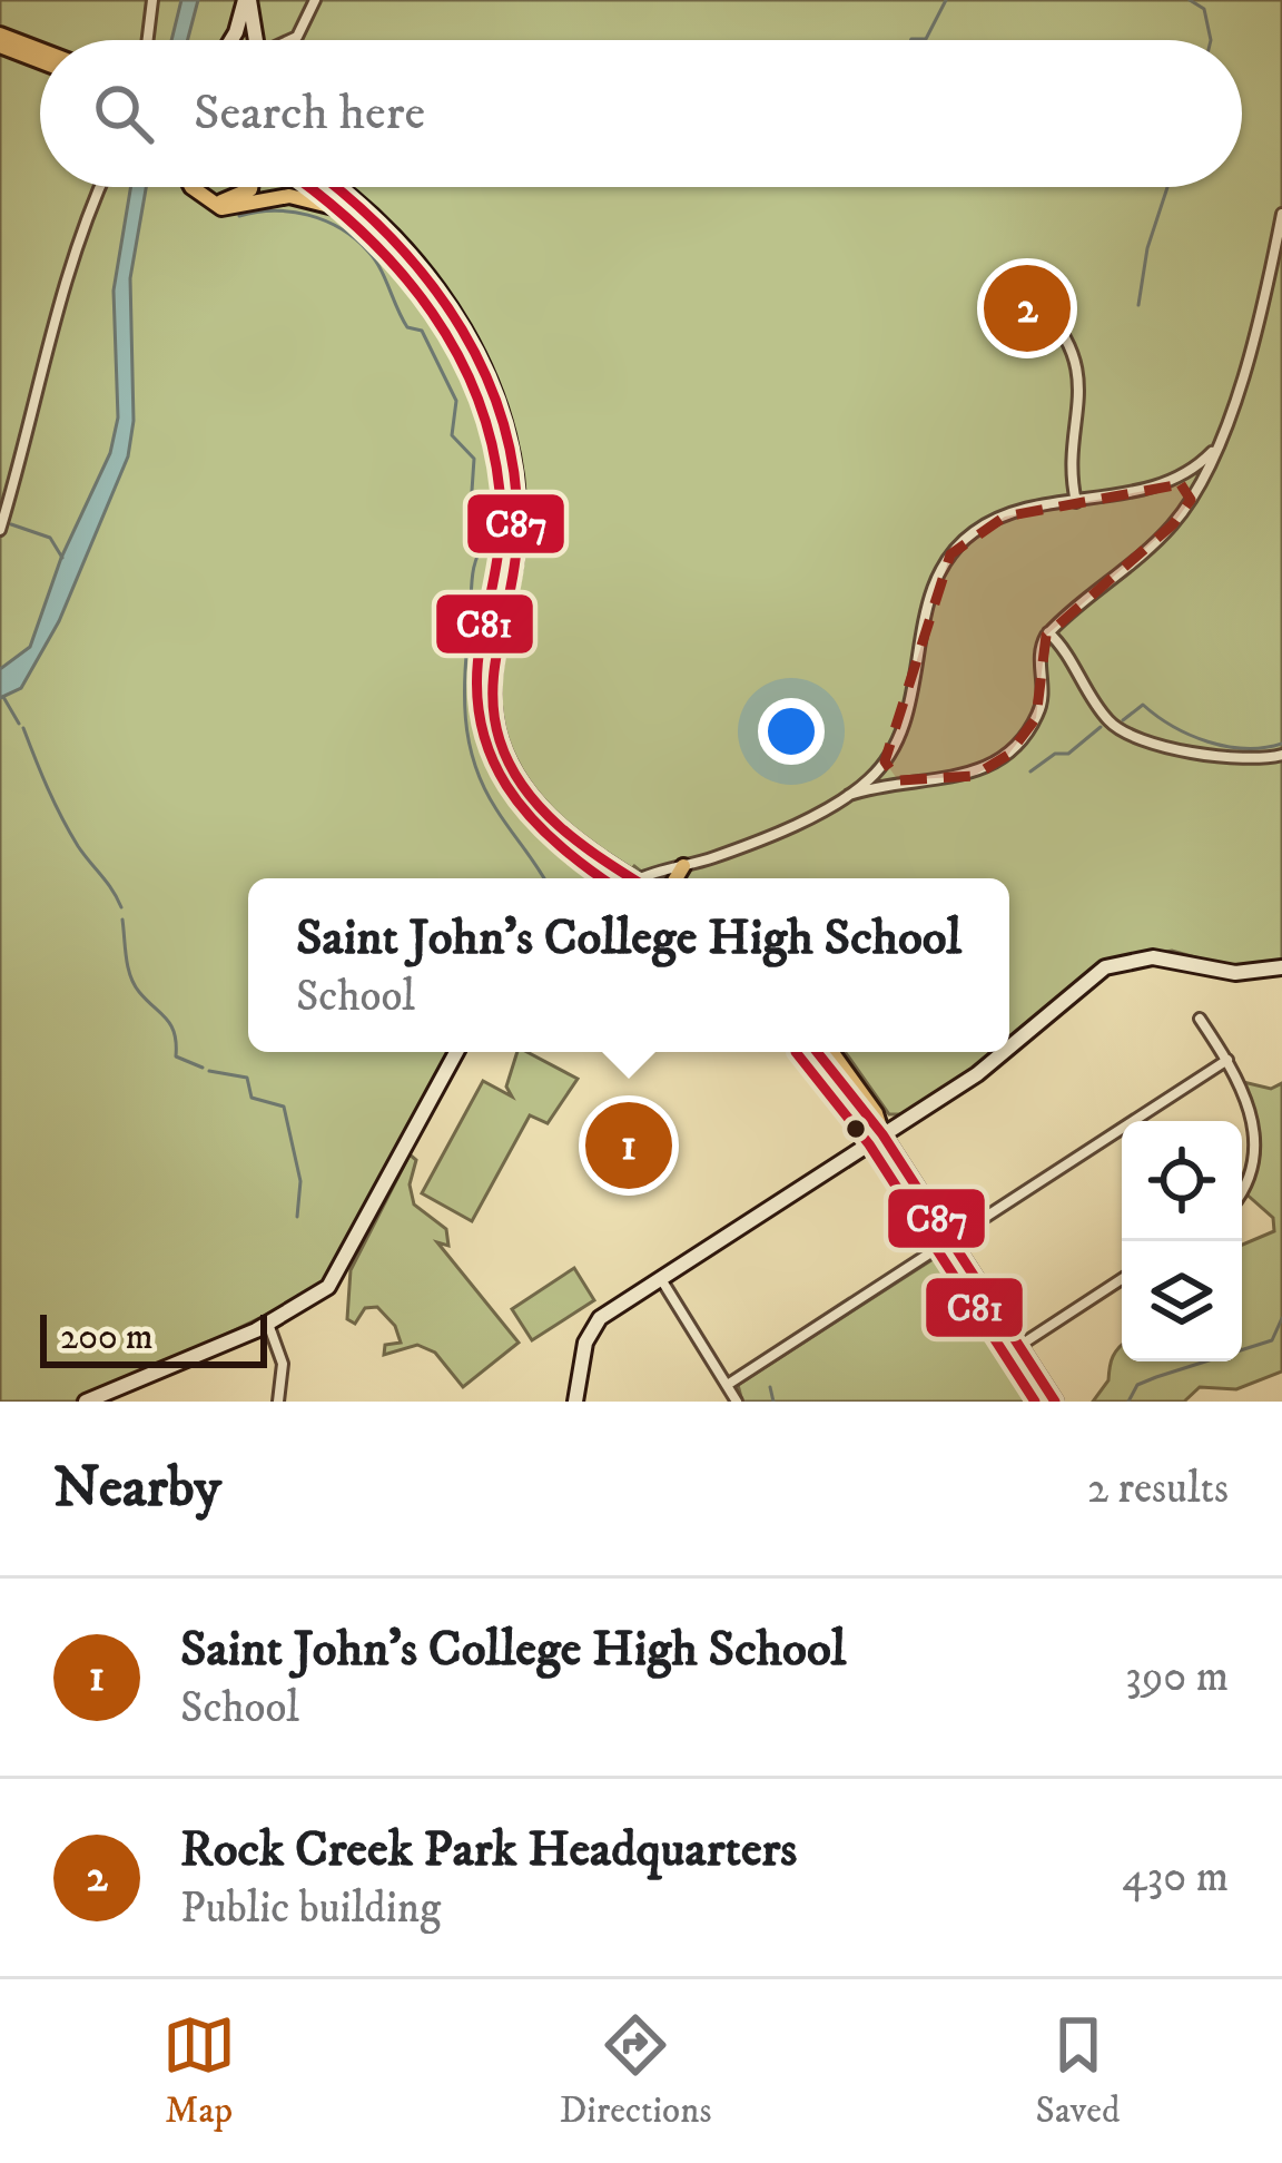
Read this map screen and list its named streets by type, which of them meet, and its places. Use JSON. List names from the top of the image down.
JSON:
{
  "lines": ["transit line C87", "transit line C81"],
  "scale_bar": "200 m",
  "page": {
    "search": "Search here",
    "pins": ["2", "1"],
    "popup": ["Saint John's College High School", "School"],
    "scale": "200 m",
    "heading": ["Nearby", "2 results"],
    "list": [
      {
        "mark": "1",
        "name": "Saint John's College High School",
        "note": "School",
        "value": "390 m"
      },
      {
        "mark": "2",
        "name": "Rock Creek Park Headquarters",
        "note": "Public building",
        "value": "430 m"
      }
    ],
    "nav": ["Map", "Directions", "Saved"]
  }
}
